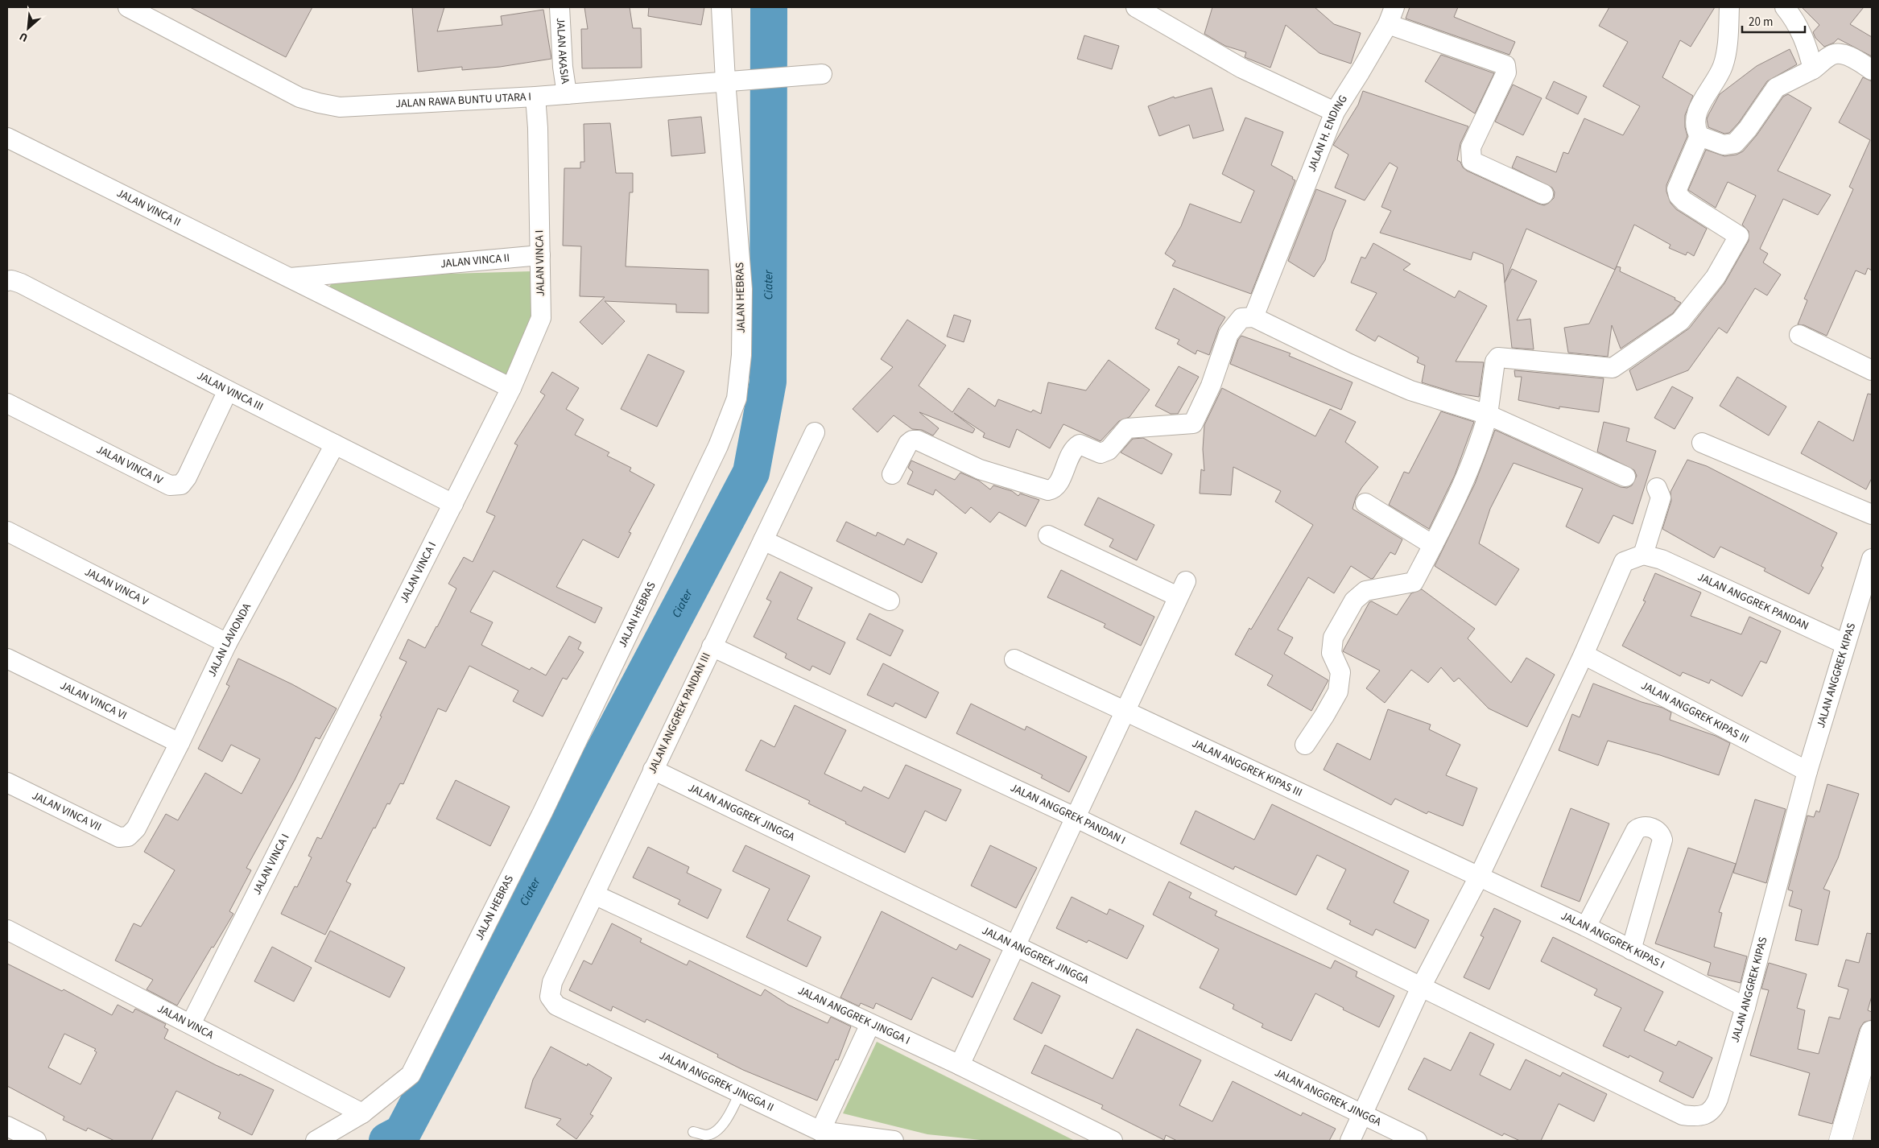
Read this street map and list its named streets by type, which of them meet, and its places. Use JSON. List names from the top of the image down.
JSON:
{
  "streets": {
    "street": [
      "JALAN AKASIA",
      "JALAN RAWA BUNTU UTARA I",
      "JALAN H. ENDING",
      "JALAN VINCA II",
      "JALAN VINCA I",
      "JALAN HEBRAS",
      "JALAN VINCA III",
      "JALAN VINCA IV",
      "JALAN VINCA V",
      "JALAN ANGGREK PANDAN",
      "JALAN LAVIONDA",
      "JALAN ANGGREK KIPAS",
      "JALAN VINCA VI",
      "JALAN ANGGREK KIPAS III",
      "JALAN ANGGREK PANDAN III",
      "JALAN VINCA VII",
      "JALAN ANGGREK JINGGA",
      "JALAN ANGGREK PANDAN I",
      "JALAN ANGGREK KIPAS I",
      "JALAN ANGGREK JINGGA I",
      "JALAN VINCA",
      "JALAN ANGGREK JINGGA II"
    ]
  },
  "crossings": [
    ["JALAN AKASIA", "JALAN RAWA BUNTU UTARA I"],
    ["JALAN RAWA BUNTU UTARA I", "JALAN VINCA I"],
    ["JALAN RAWA BUNTU UTARA I", "JALAN HEBRAS"],
    ["JALAN VINCA II", "JALAN VINCA I"],
    ["JALAN VINCA I", "JALAN VINCA III"],
    ["JALAN VINCA I", "JALAN VINCA"],
    ["JALAN HEBRAS", "JALAN VINCA"],
    ["JALAN VINCA III", "JALAN VINCA IV"],
    ["JALAN VINCA III", "JALAN LAVIONDA"],
    ["JALAN VINCA V", "JALAN LAVIONDA"],
    ["JALAN ANGGREK PANDAN", "JALAN ANGGREK KIPAS"],
    ["JALAN LAVIONDA", "JALAN VINCA VI"],
    ["JALAN LAVIONDA", "JALAN VINCA VII"],
    ["JALAN ANGGREK KIPAS", "JALAN ANGGREK KIPAS III"],
    ["JALAN ANGGREK KIPAS", "JALAN ANGGREK PANDAN I"],
    ["JALAN ANGGREK KIPAS", "JALAN ANGGREK KIPAS I"],
    ["JALAN ANGGREK KIPAS III", "JALAN ANGGREK KIPAS I"],
    ["JALAN ANGGREK PANDAN III", "JALAN ANGGREK JINGGA"],
    ["JALAN ANGGREK PANDAN III", "JALAN ANGGREK PANDAN I"],
    ["JALAN ANGGREK PANDAN III", "JALAN ANGGREK JINGGA I"],
    ["JALAN ANGGREK PANDAN III", "JALAN ANGGREK JINGGA II"]
  ],
  "water": ["Ciater"],
  "scale_bar": "20 m",
  "north": "bottom left"
}
